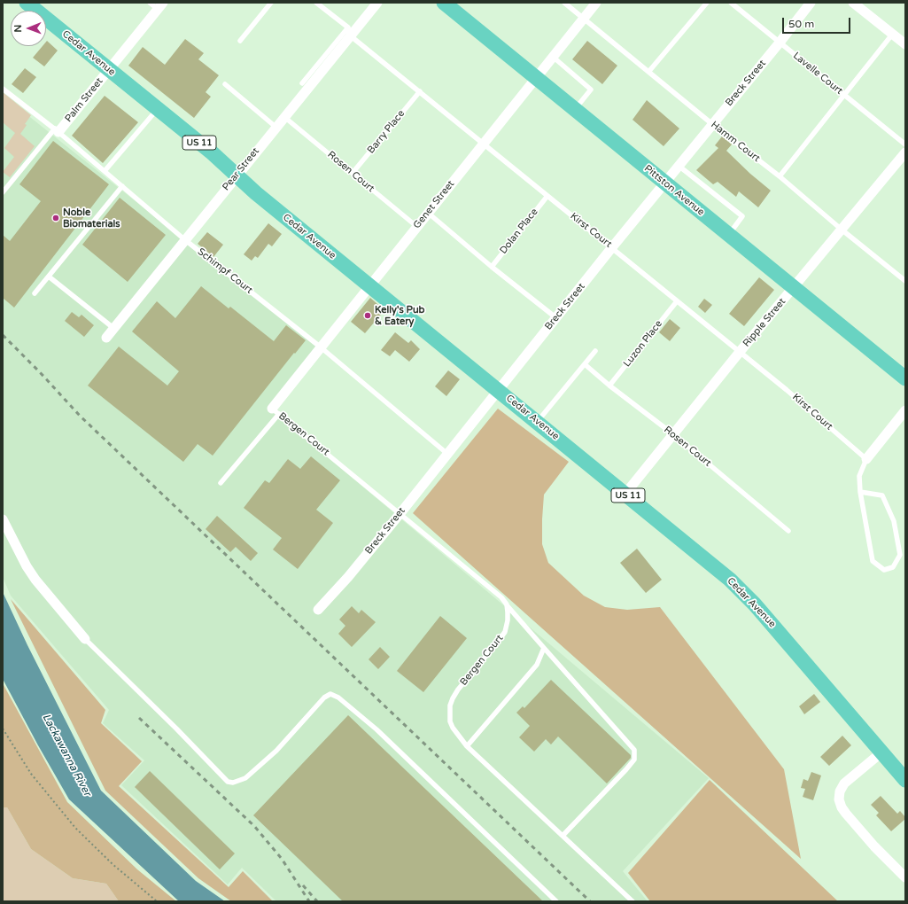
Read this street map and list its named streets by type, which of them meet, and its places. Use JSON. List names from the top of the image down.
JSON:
{
  "streets": {
    "main road": ["Cedar Avenue", "US 11", "Pittston Avenue"],
    "street": [
      "Breck Street",
      "Palm Street",
      "Pear Street",
      "Genet Street",
      "Ripple Street"
    ],
    "lane": [
      "Lavelle Court",
      "Barry Place",
      "Hamm Court",
      "Rosen Court",
      "Kirst Court",
      "Dolan Place",
      "Schimpf Court",
      "Luzon Place",
      "Bergen Court"
    ]
  },
  "crossings": [
    ["Cedar Avenue", "Breck Street"],
    ["Cedar Avenue", "Palm Street"],
    ["Cedar Avenue", "US 11"],
    ["Cedar Avenue", "Pear Street"],
    ["Cedar Avenue", "Genet Street"],
    ["Cedar Avenue", "Ripple Street"],
    ["Lavelle Court", "Breck Street"],
    ["Breck Street", "Hamm Court"],
    ["Breck Street", "Pittston Avenue"],
    ["Breck Street", "Kirst Court"],
    ["Breck Street", "Schimpf Court"],
    ["Breck Street", "Bergen Court"],
    ["Palm Street", "Schimpf Court"],
    ["Barry Place", "Rosen Court"],
    ["Barry Place", "Kirst Court"],
    ["Hamm Court", "Genet Street"],
    ["Hamm Court", "Ripple Street"],
    ["Pear Street", "Rosen Court"],
    ["Pear Street", "Kirst Court"],
    ["Pear Street", "Schimpf Court"],
    ["Rosen Court", "Genet Street"],
    ["Rosen Court", "Ripple Street"],
    ["Rosen Court", "Luzon Place"],
    ["Pittston Avenue", "Genet Street"],
    ["Pittston Avenue", "Ripple Street"],
    ["Genet Street", "Kirst Court"],
    ["Genet Street", "Schimpf Court"],
    ["Genet Street", "Bergen Court"],
    ["Kirst Court", "Dolan Place"],
    ["Kirst Court", "Ripple Street"],
    ["Kirst Court", "Luzon Place"]
  ],
  "water": ["Lackawanna River"],
  "places": ["Noble Biomaterials", "Kelly's Pub & Eatery"],
  "scale_bar": "50 m",
  "north": "left"
}
